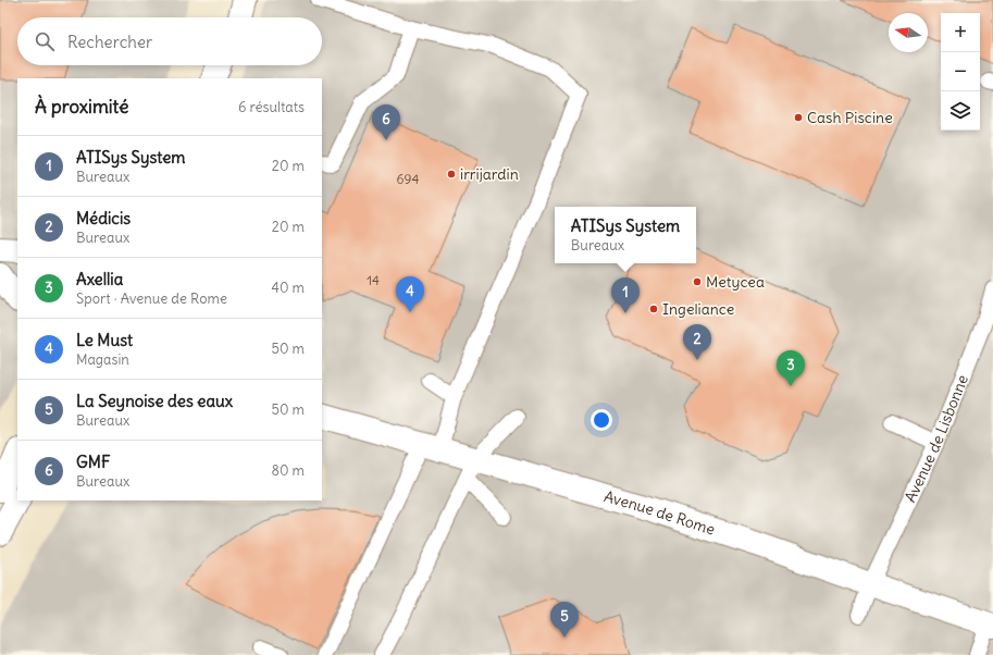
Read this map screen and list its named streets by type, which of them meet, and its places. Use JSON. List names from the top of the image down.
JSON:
{
  "streets": {
    "street": ["Avenue de Rome"],
    "lane": ["Avenue de Lisbonne"]
  },
  "crossings": [
    ["Avenue de Lisbonne", "Avenue de Rome"]
  ],
  "places": [
    "Cash Piscine",
    "irrijardin",
    "Metycea",
    "Ingeliance"
  ],
  "house_numbers": ["694", "14"],
  "north": "left",
  "page": {
    "map_buttons": ["+", "−"],
    "search": "Rechercher",
    "heading": ["À proximité", "6 résultats"],
    "pins": [
      "6",
      "4",
      "1",
      "2",
      "3",
      "5"
    ],
    "list": [
      {
        "mark": "1",
        "name": "ATISys System",
        "note": "Bureaux",
        "value": "20 m"
      },
      {
        "mark": "2",
        "name": "Médicis",
        "note": "Bureaux",
        "value": "20 m"
      },
      {
        "mark": "3",
        "name": "Axellia",
        "note": "Sport · Avenue de Rome",
        "value": "40 m"
      },
      {
        "mark": "4",
        "name": "Le Must",
        "note": "Magasin",
        "value": "50 m"
      },
      {
        "mark": "5",
        "name": "La Seynoise des eaux",
        "note": "Bureaux",
        "value": "50 m"
      },
      {
        "mark": "6",
        "name": "GMF",
        "note": "Bureaux",
        "value": "80 m"
      }
    ],
    "popup": ["ATISys System", "Bureaux"]
  }
}
